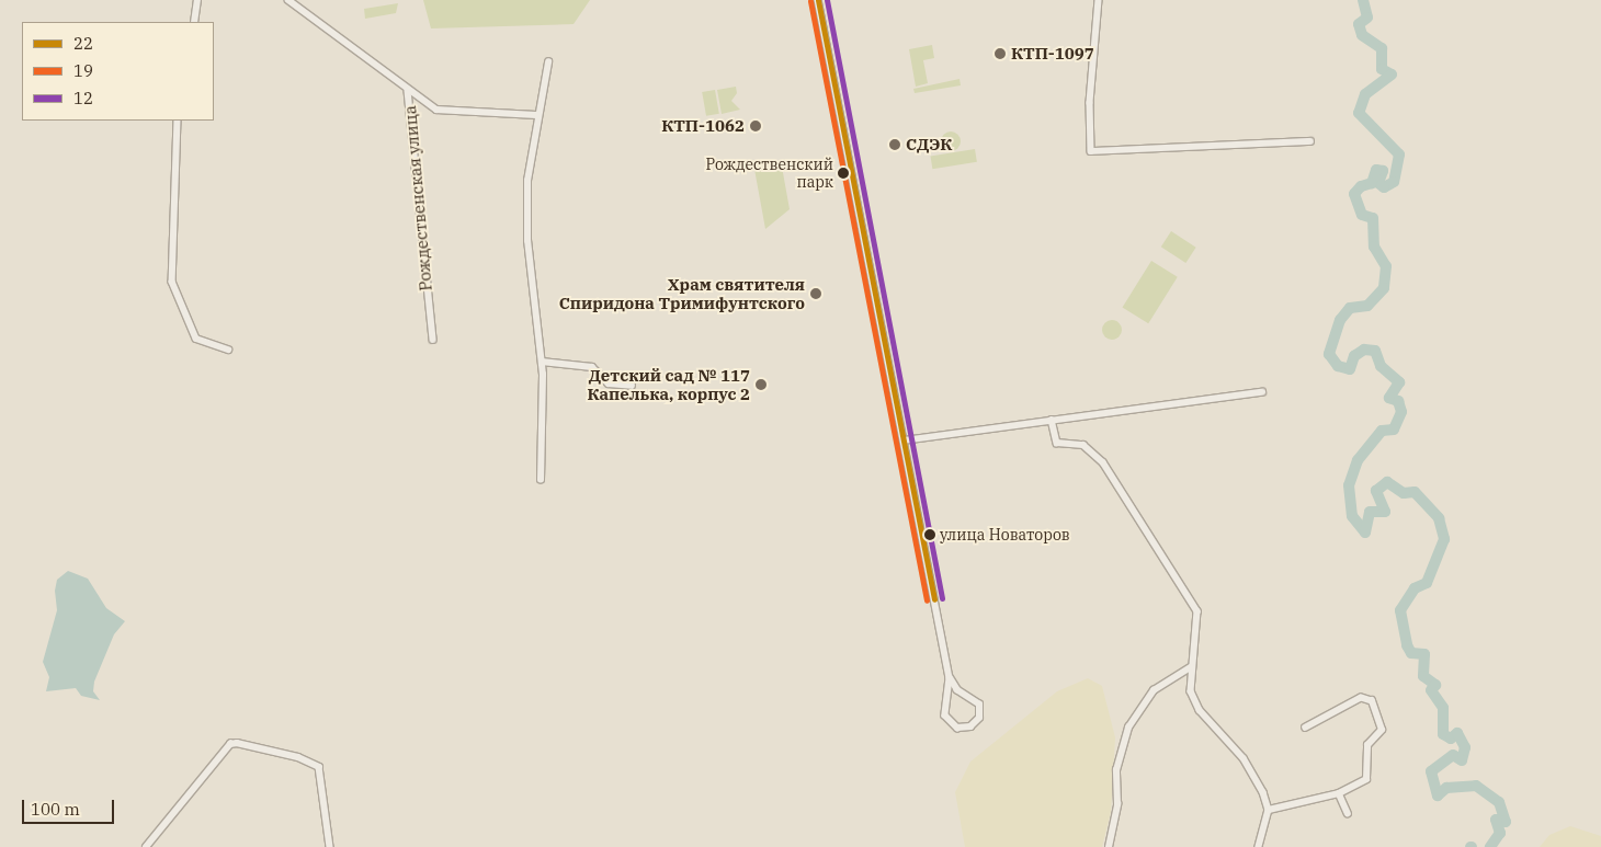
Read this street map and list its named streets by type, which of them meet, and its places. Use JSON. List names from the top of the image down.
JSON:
{
  "streets": {
    "street": ["Рождественская улица"]
  },
  "places": [
    "КТП-1097",
    "КТП-1062",
    "СДЭК",
    "Рождественский парк",
    "Храм святителя Спиридона Тримифунтского",
    "Детский сад № 117 Капелька, корпус 2",
    "улица Новаторов"
  ],
  "lines": ["transit line 22", "transit line 12", "transit line 19"],
  "legend": ["22", "19", "12"],
  "scale_bar": "100 m"
}
